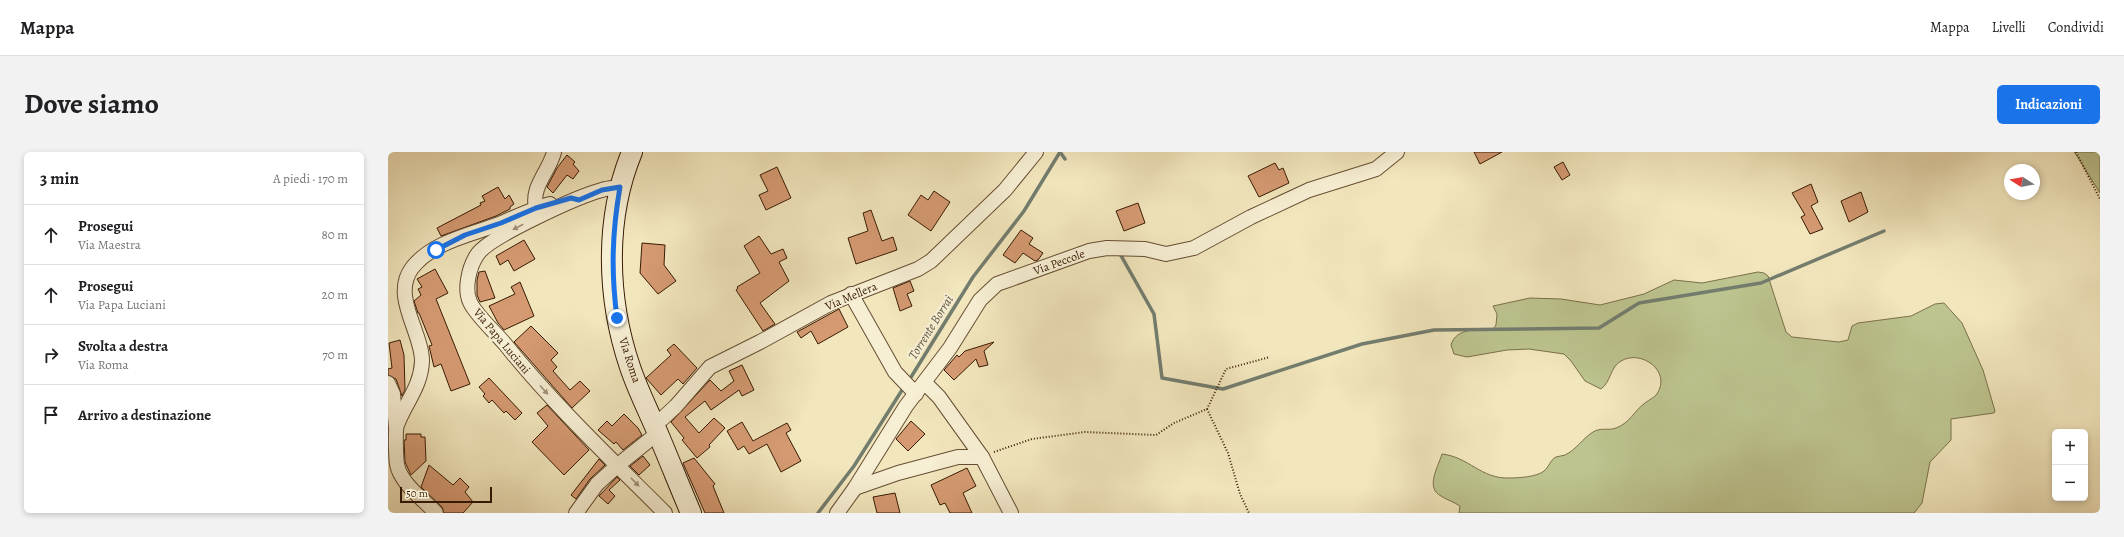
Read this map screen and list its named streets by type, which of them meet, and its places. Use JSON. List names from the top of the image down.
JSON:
{
  "streets": {
    "main road": ["Via Roma"],
    "street": ["Via Peccole", "Via Mellera", "Via Papa Luciani"]
  },
  "crossings": [
    ["Via Mellera", "Via Papa Luciani"],
    ["Via Mellera", "Via Roma"],
    ["Via Papa Luciani", "Via Roma"]
  ],
  "water": ["Torrente Borrai"],
  "scale_bar": "50 m",
  "north": "left",
  "page": {
    "header": "Mappa",
    "nav": ["Mappa", "Livelli", "Condividi"],
    "title": "Dove siamo",
    "buttons": "Indicazioni",
    "heading": ["3 min", "A piedi · 170 m"],
    "list": [
      ["Prosegui", "Via Maestra", "80 m"],
      ["Prosegui", "Via Papa Luciani", "20 m"],
      ["Svolta a destra", "Via Roma", "70 m"],
      "Arrivo a destinazione"
    ],
    "map_buttons": ["+", "−"],
    "scale": "50 m"
  }
}
